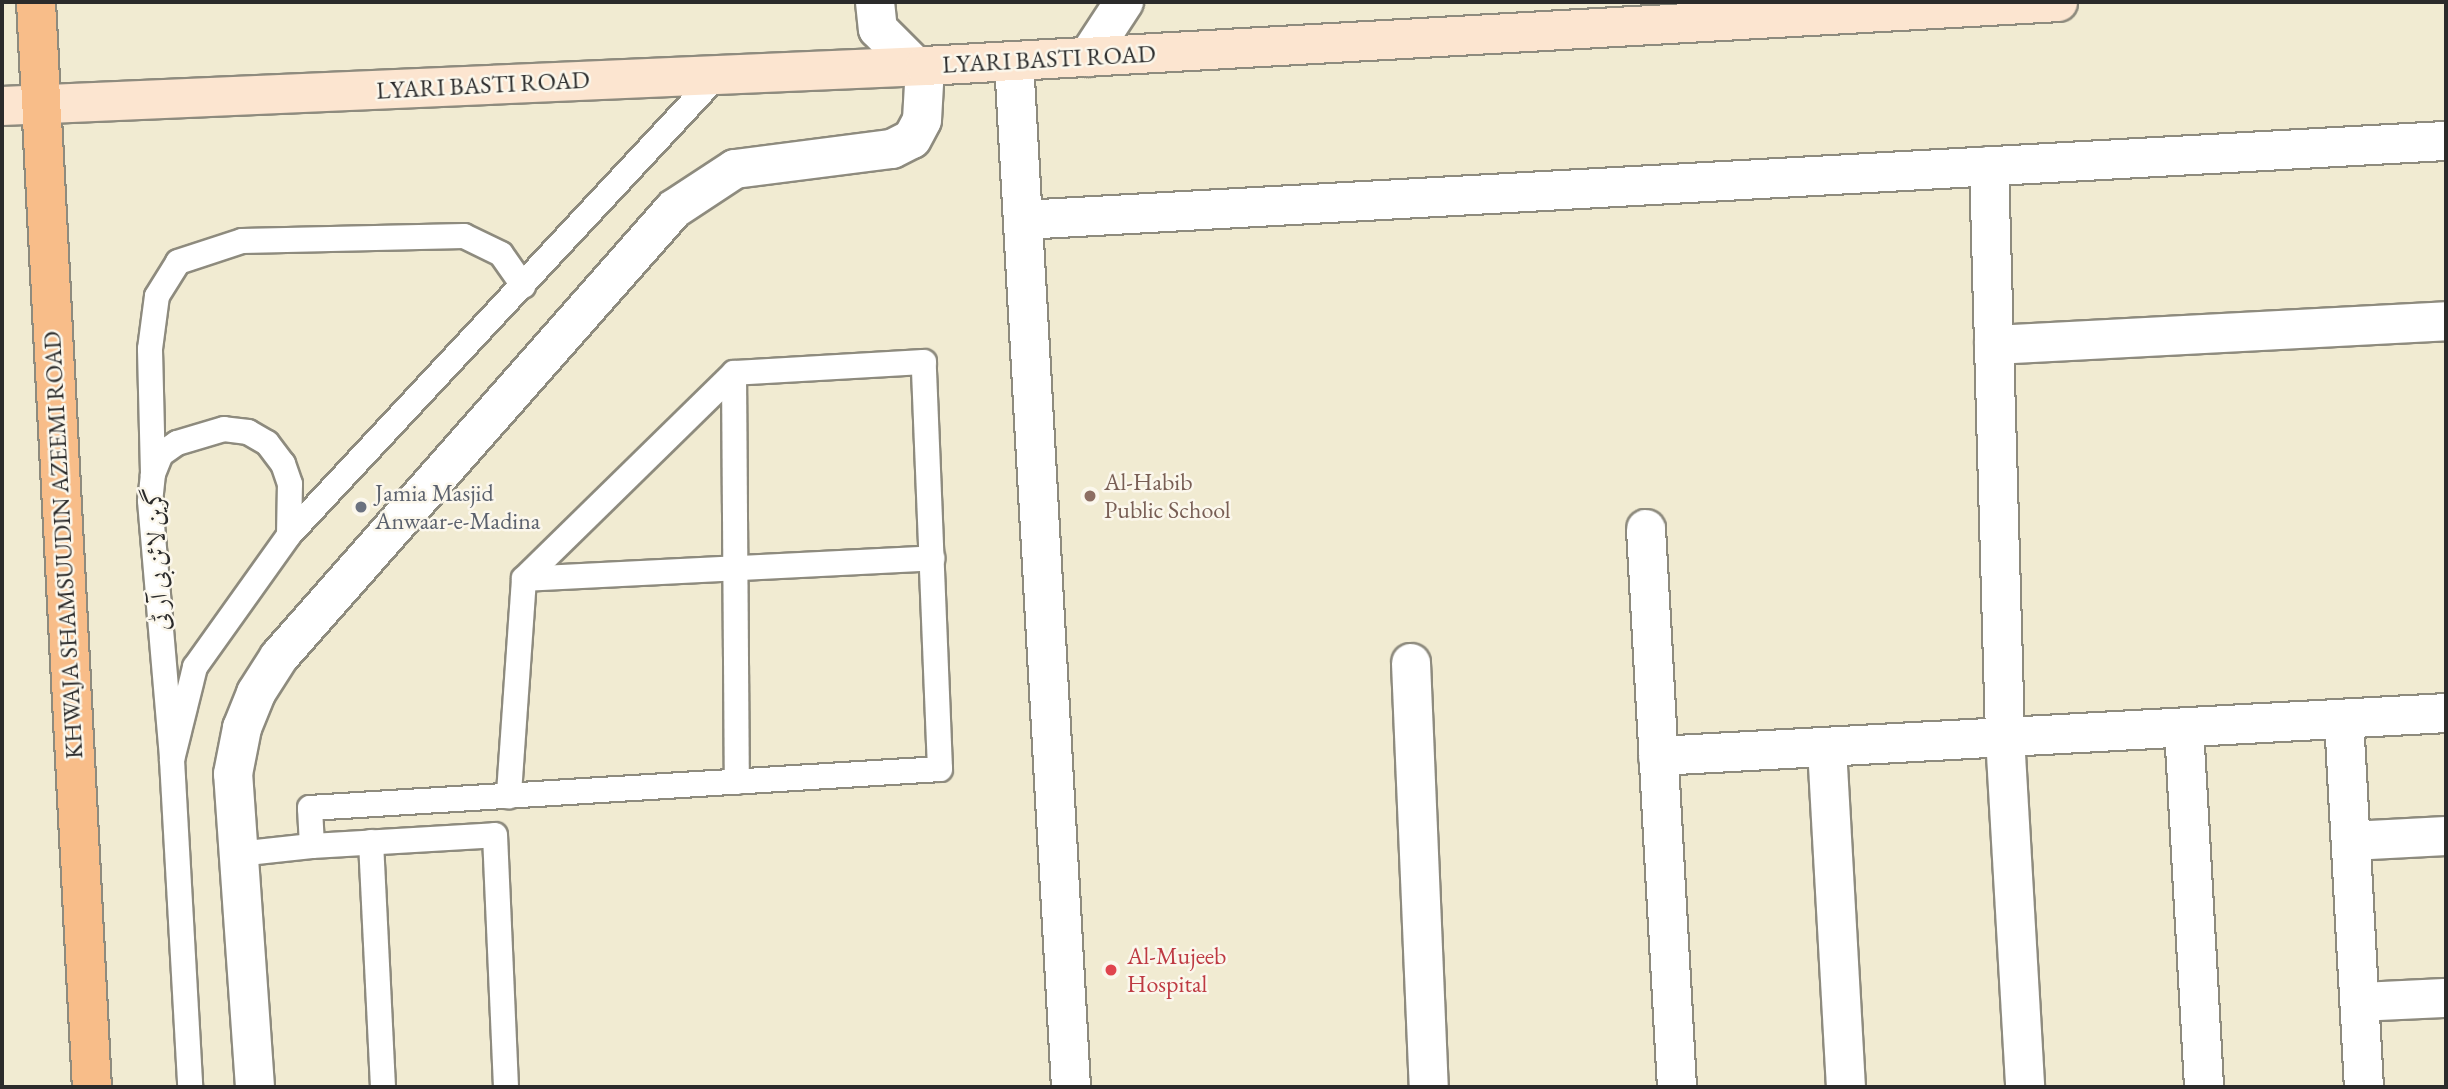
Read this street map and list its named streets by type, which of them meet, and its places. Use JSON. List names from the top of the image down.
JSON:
{
  "streets": {
    "main road": ["LYARI BASTI ROAD", "KHWAJA SHAMSUUDIN AZEEMI ROAD"],
    "lane": ["گرین لائن بی آر ٹی"]
  },
  "crossings": [
    ["LYARI BASTI ROAD", "KHWAJA SHAMSUUDIN AZEEMI ROAD"]
  ],
  "places": ["Al-Habib Public School", "Jamia Masjid Anwaar-e-Madina", "Al-Mujeeb Hospital"]
}
